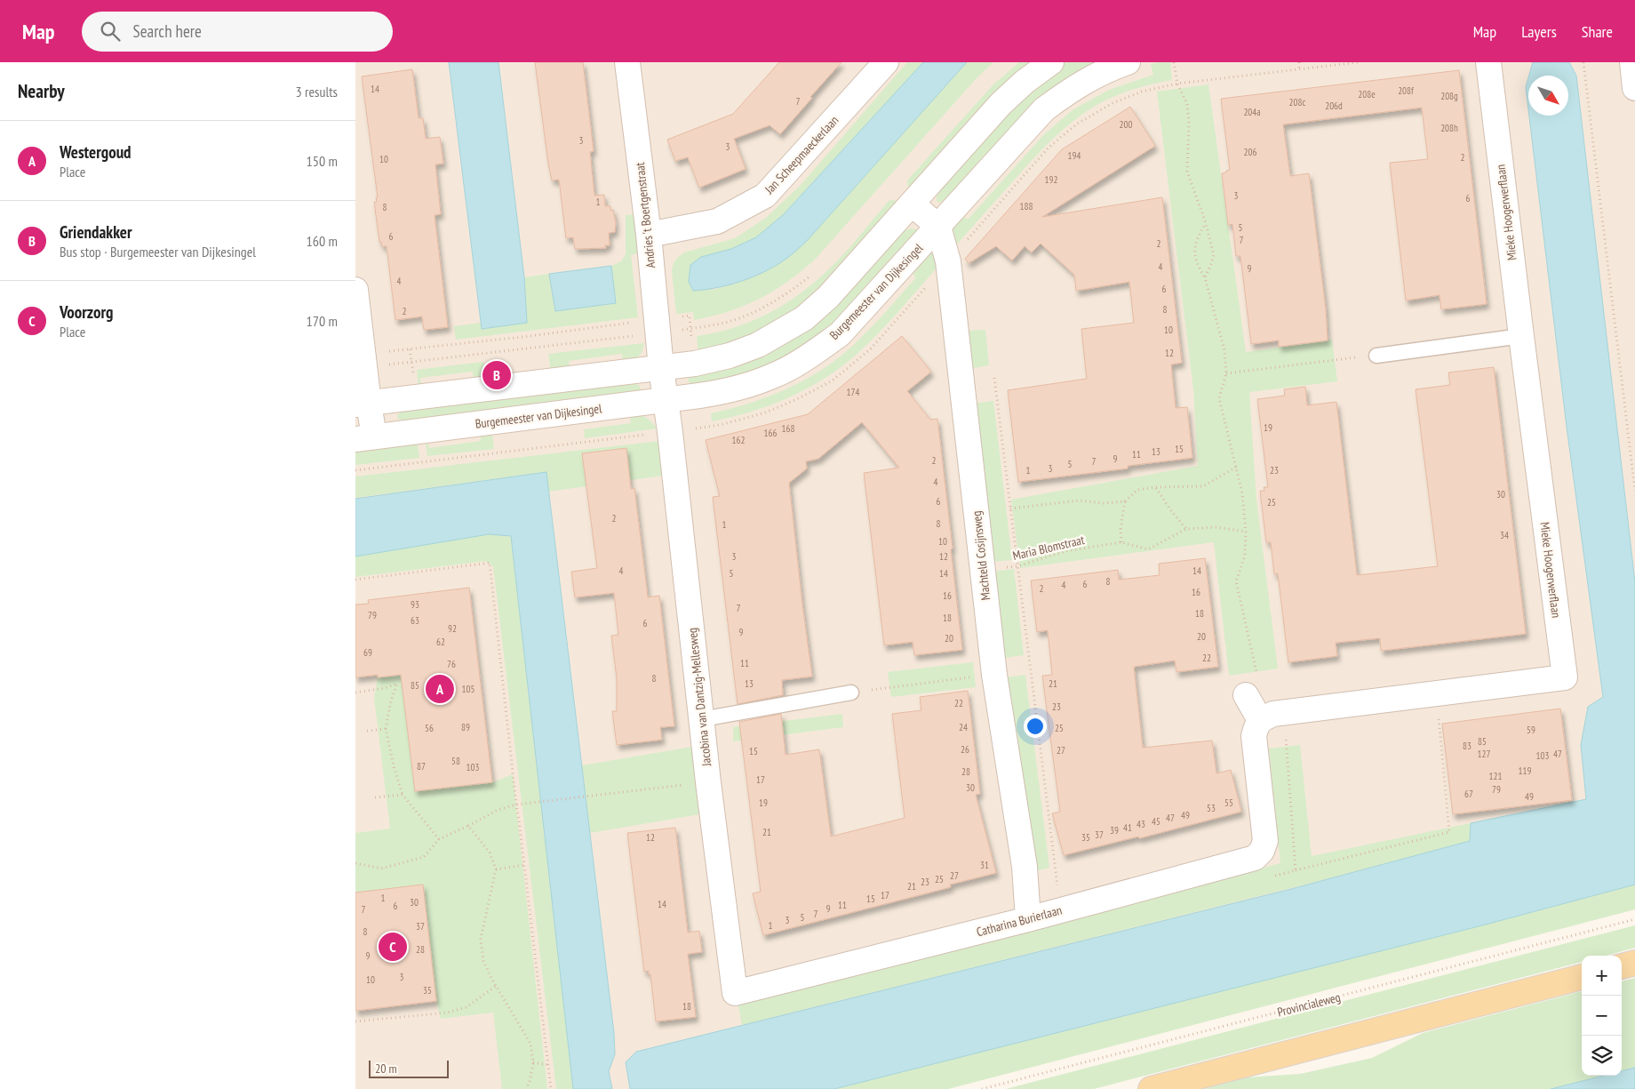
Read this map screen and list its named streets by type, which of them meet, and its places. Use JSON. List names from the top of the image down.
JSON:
{
  "streets": {
    "street": [
      "Jan Scheepmaeckerlaan",
      "Mieke Hoogerwerflaan",
      "Andries 't Boertgenstraat",
      "Burgemeester van Dijkesingel",
      "Machteld Cosijnsweg",
      "Jacobina van Dantzig-Mellesweg",
      "Catharina Burierlaan"
    ],
    "path": ["Maria Blomstraat", "Provincialeweg"]
  },
  "crossings": [
    ["Jan Scheepmaeckerlaan", "Andries 't Boertgenstraat"],
    ["Mieke Hoogerwerflaan", "Catharina Burierlaan"],
    ["Andries 't Boertgenstraat", "Jacobina van Dantzig-Mellesweg"],
    ["Burgemeester van Dijkesingel", "Machteld Cosijnsweg"],
    ["Burgemeester van Dijkesingel", "Jacobina van Dantzig-Mellesweg"],
    ["Maria Blomstraat", "Machteld Cosijnsweg"],
    ["Machteld Cosijnsweg", "Catharina Burierlaan"],
    ["Jacobina van Dantzig-Mellesweg", "Catharina Burierlaan"]
  ],
  "house_numbers": [
    "14",
    "208f",
    "208e",
    "208g",
    "7",
    "208c",
    "206d",
    "204a",
    "200",
    "208h",
    "3",
    "3",
    "206",
    "194",
    "2",
    "10",
    "192",
    "3",
    "6",
    "1",
    "188",
    "8",
    "5",
    "6",
    "7",
    "2",
    "4",
    "9",
    "4",
    "6",
    "8",
    "2",
    "10",
    "12",
    "174",
    "19",
    "168",
    "166",
    "162",
    "15",
    "13",
    "11",
    "9",
    "2",
    "7",
    "5",
    "3",
    "1",
    "23",
    "4",
    "30",
    "6",
    "25",
    "2",
    "8",
    "1",
    "34",
    "10",
    "3",
    "12",
    "4",
    "14",
    "5",
    "14",
    "8",
    "6",
    "4",
    "2",
    "16",
    "16",
    "93",
    "7",
    "18",
    "79",
    "18",
    "63",
    "6",
    "92",
    "9",
    "20",
    "20",
    "62",
    "69",
    "22",
    "11",
    "76",
    "8",
    "13",
    "21",
    "85",
    "105",
    "22",
    "23",
    "89",
    "24",
    "56",
    "25",
    "59",
    "85",
    "83",
    "26",
    "27",
    "15",
    "127",
    "47",
    "103",
    "58",
    "87",
    "103",
    "119",
    "28",
    "121",
    "17",
    "30",
    "79",
    "67",
    "49",
    "19",
    "55",
    "53",
    "49",
    "47",
    "45",
    "43",
    "41",
    "39",
    "21",
    "37",
    "12",
    "35",
    "31",
    "27",
    "25",
    "23",
    "21",
    "17",
    "1",
    "15",
    "30",
    "14",
    "11",
    "6",
    "9",
    "7",
    "7",
    "5",
    "3",
    "1",
    "37",
    "8",
    "28",
    "9",
    "3",
    "10",
    "35",
    "18"
  ],
  "scale_bar": "20 m",
  "north": "bottom right",
  "page": {
    "header": "Map",
    "search": "Search here",
    "nav": ["Map", "Layers", "Share"],
    "heading": ["Nearby", "3 results"],
    "list": [
      {
        "mark": "A",
        "name": "Westergoud",
        "note": "Place",
        "value": "150 m"
      },
      {
        "mark": "B",
        "name": "Griendakker",
        "note": "Bus stop · Burgemeester van Dijkesingel",
        "value": "160 m"
      },
      {
        "mark": "C",
        "name": "Voorzorg",
        "note": "Place",
        "value": "170 m"
      }
    ],
    "pins": ["B", "A", "C"],
    "map_buttons": ["+", "−"],
    "scale": "20 m"
  }
}
